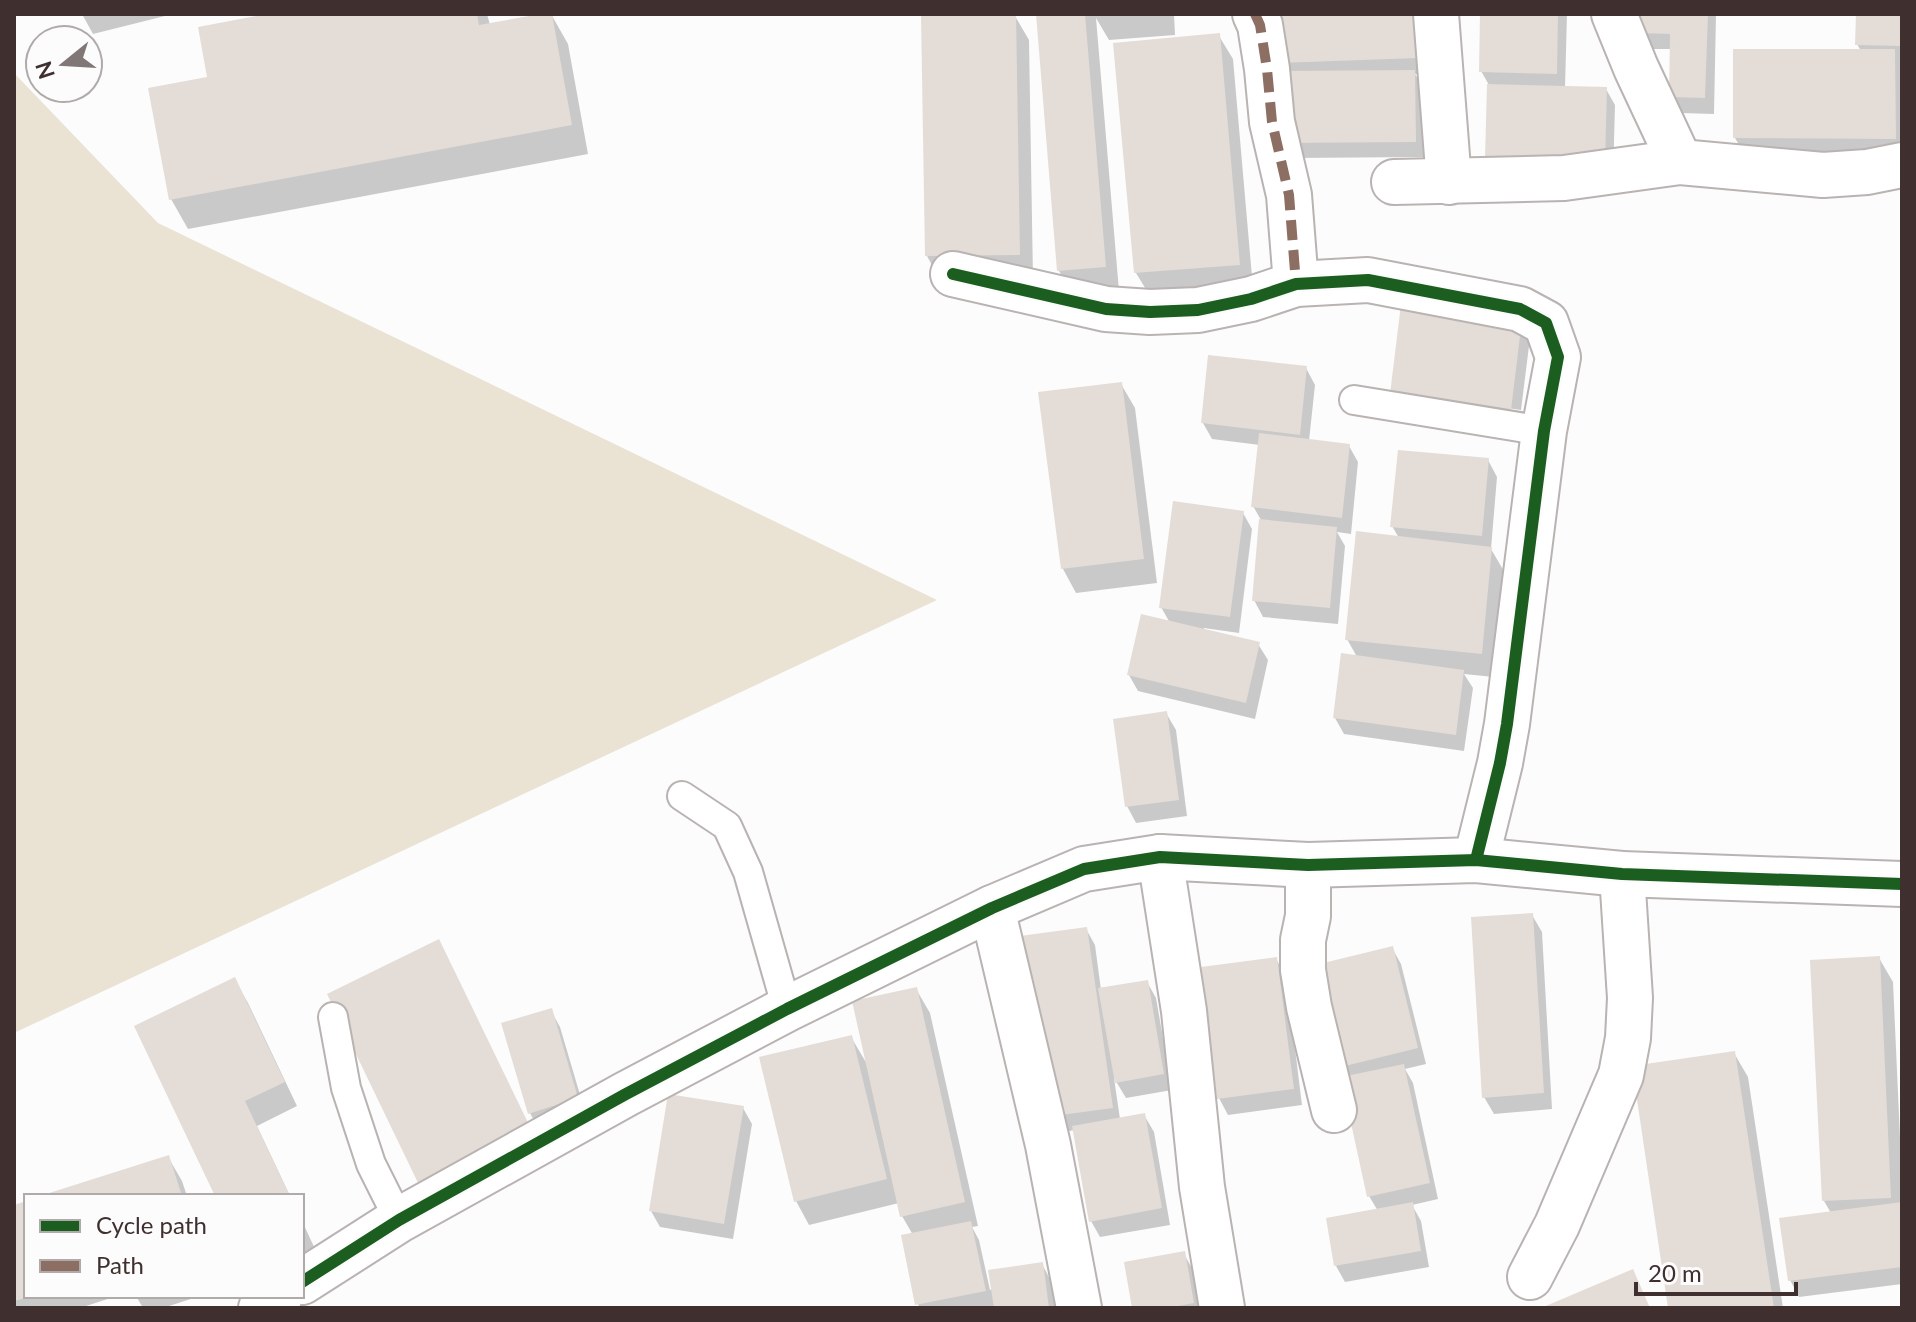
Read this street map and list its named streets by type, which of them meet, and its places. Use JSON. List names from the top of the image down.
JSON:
{
  "legend": ["Cycle path", "Path"],
  "scale_bar": "20 m",
  "north": "left"
}
